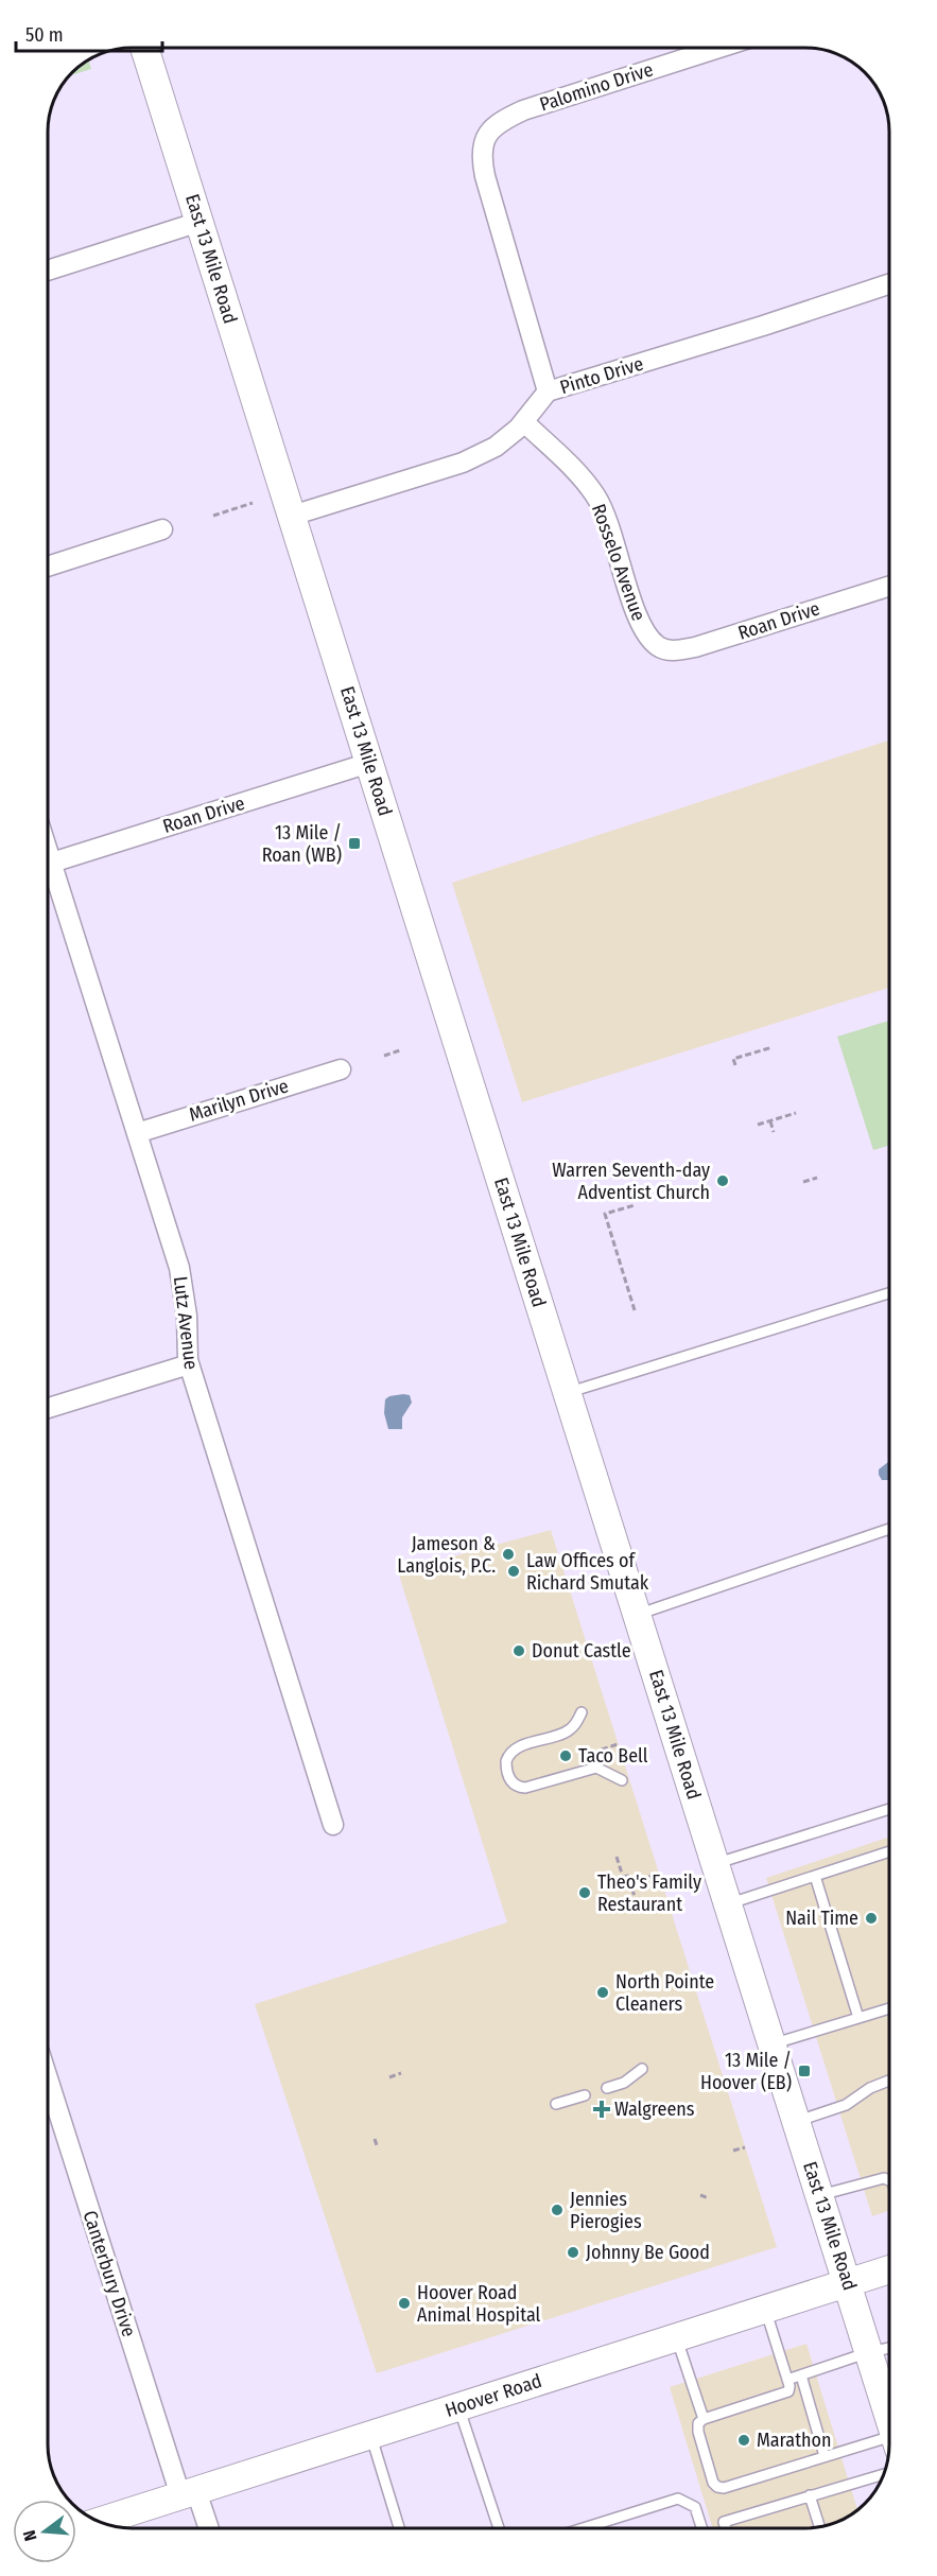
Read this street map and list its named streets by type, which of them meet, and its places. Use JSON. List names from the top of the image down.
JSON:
{
  "streets": {
    "main road": ["East 13 Mile Road", "Hoover Road"],
    "street": [
      "Palomino Drive",
      "Pinto Drive",
      "Rosselo Avenue",
      "Roan Drive",
      "Marilyn Drive",
      "Lutz Avenue",
      "Canterbury Drive"
    ]
  },
  "crossings": [
    ["Palomino Drive", "Pinto Drive"],
    ["East 13 Mile Road", "Pinto Drive"],
    ["East 13 Mile Road", "Roan Drive"],
    ["East 13 Mile Road", "Hoover Road"],
    ["Pinto Drive", "Rosselo Avenue"],
    ["Rosselo Avenue", "Roan Drive"],
    ["Marilyn Drive", "Lutz Avenue"],
    ["Canterbury Drive", "Hoover Road"]
  ],
  "places": {
    "transit": ["13 Mile / Roan (WB)", "13 Mile / Hoover (EB)"],
    "other": [
      "Warren Seventh-day Adventist Church",
      "Jameson & Langlois, P.C.",
      "Law Offices of Richard Smutak",
      "Donut Castle",
      "Taco Bell",
      "Theo's Family Restaurant",
      "Nail Time",
      "North Pointe Cleaners",
      "Jennies Pierogies",
      "Johnny Be Good",
      "Hoover Road Animal Hospital",
      "Marathon"
    ],
    "health": ["Walgreens"]
  },
  "scale_bar": "50 m",
  "north": "left"
}
